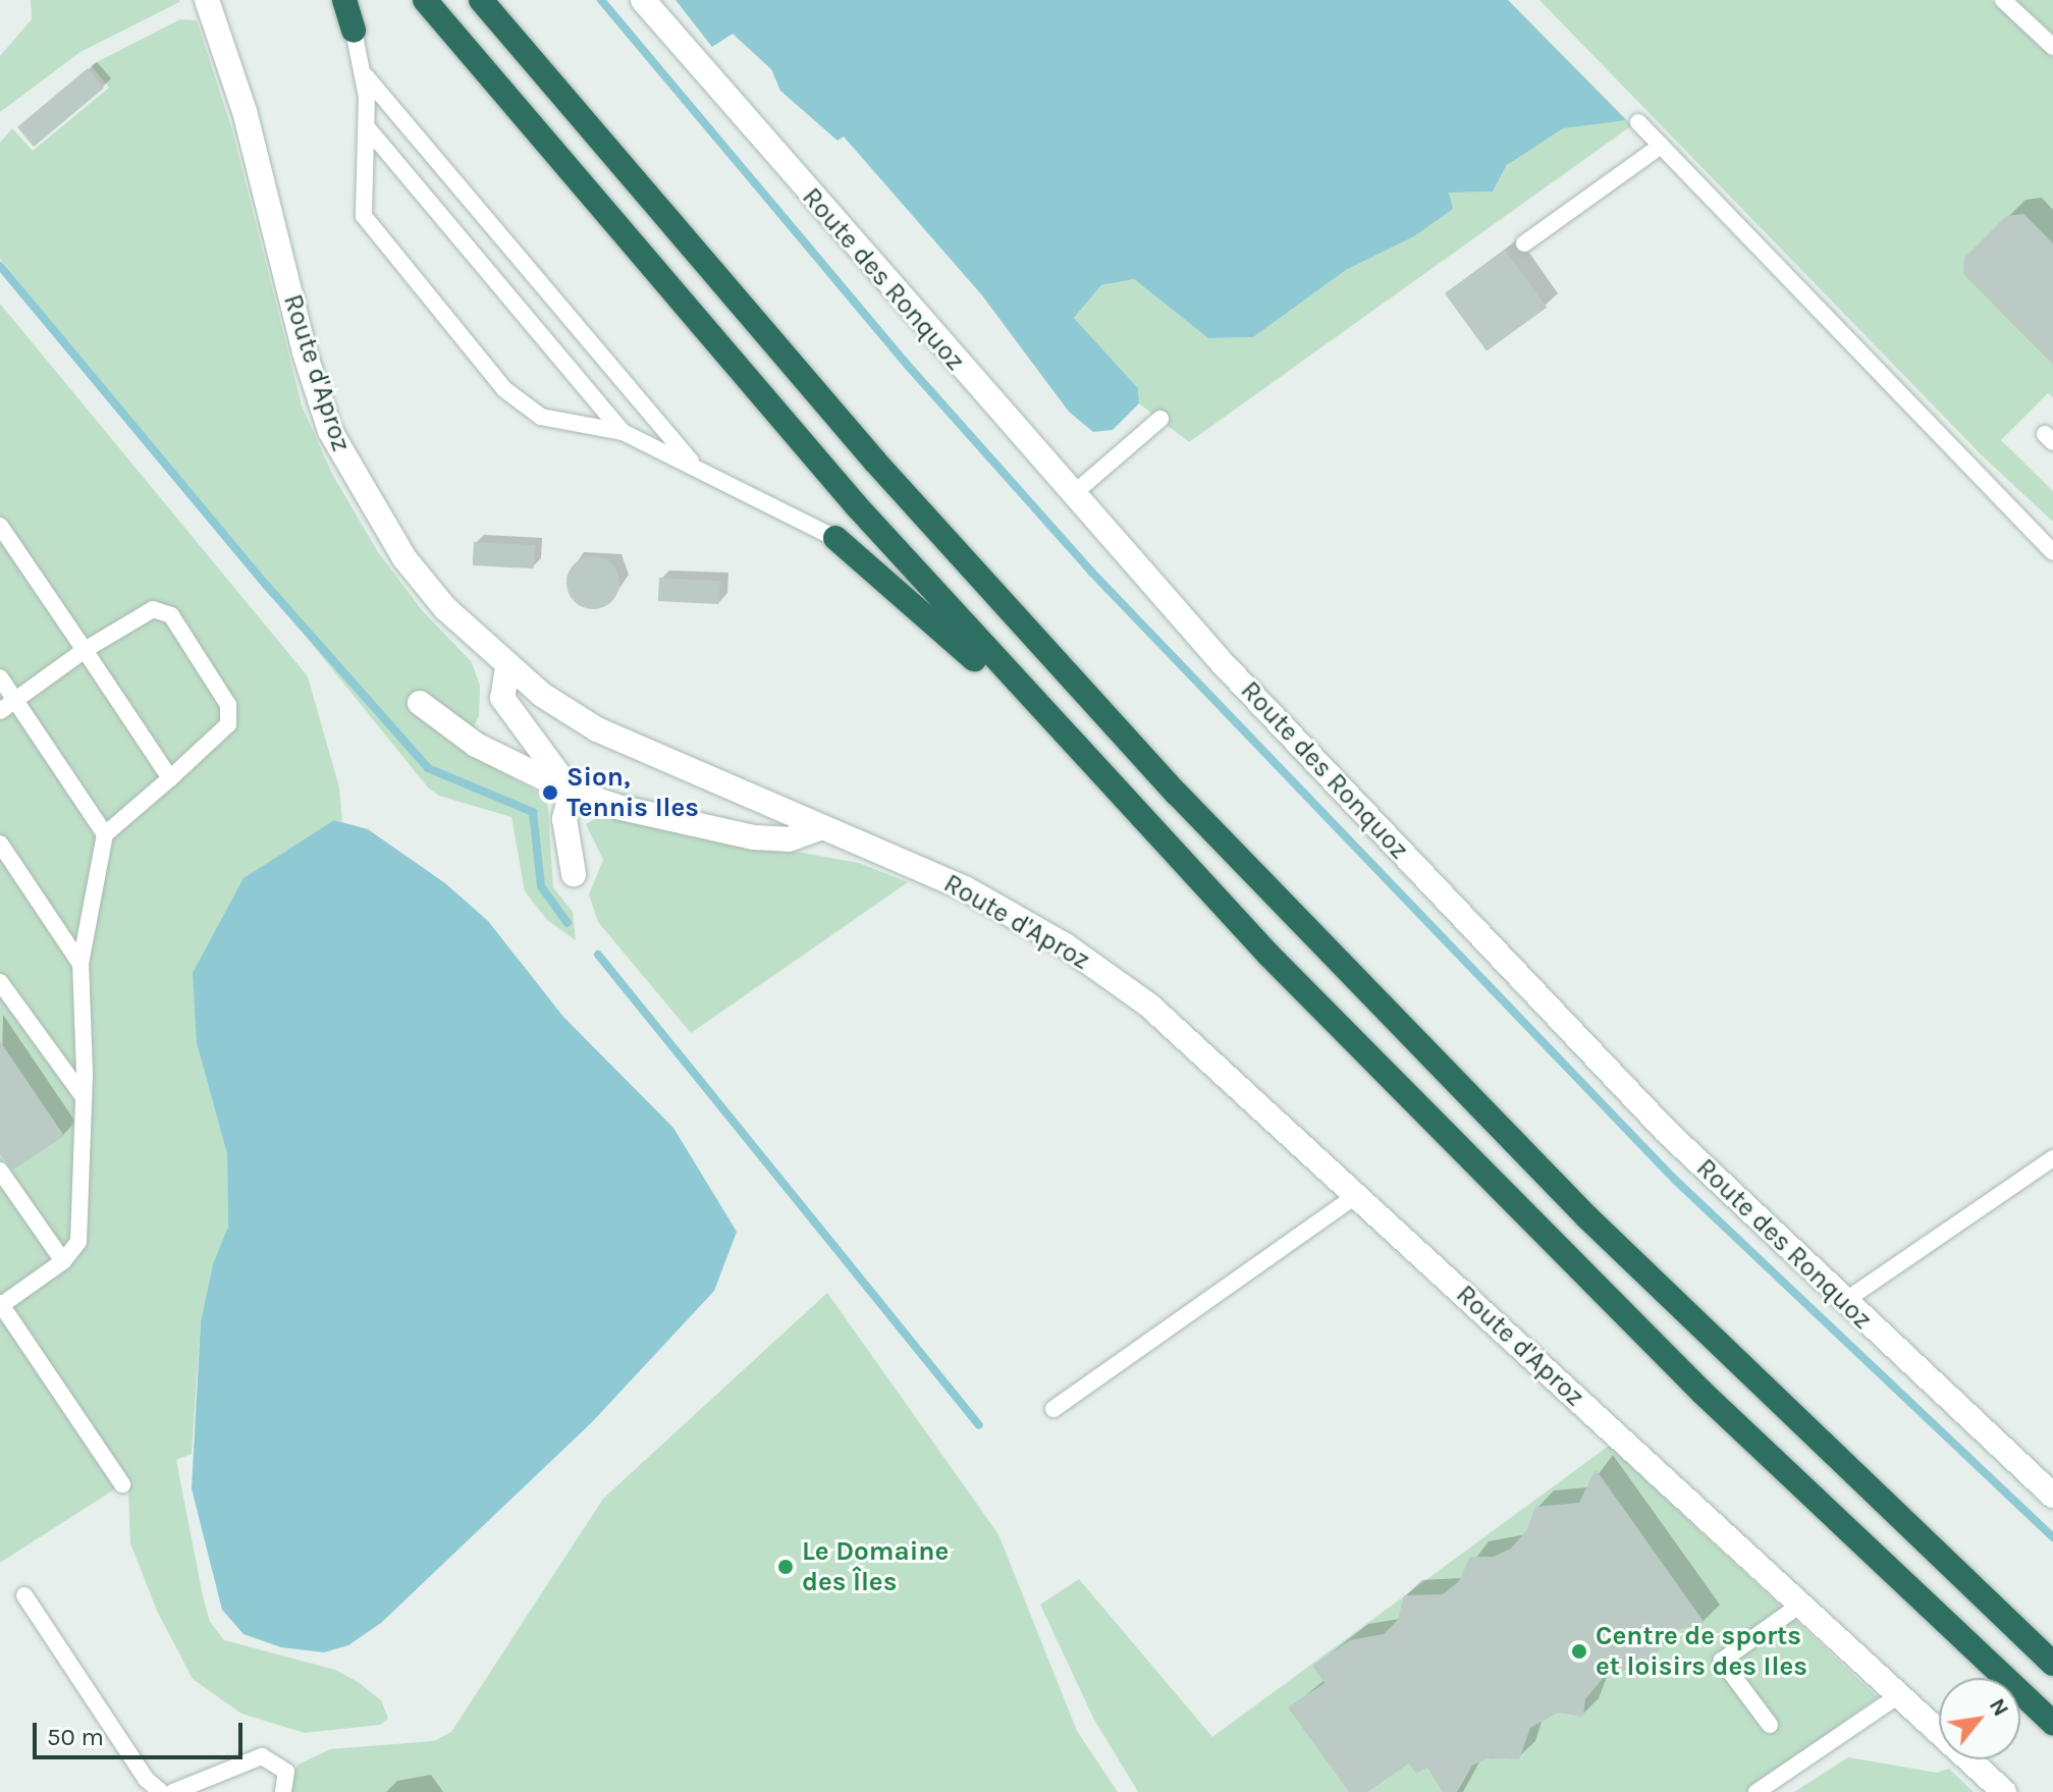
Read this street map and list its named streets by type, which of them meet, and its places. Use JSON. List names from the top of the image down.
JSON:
{
  "streets": {
    "street": ["Route des Ronquoz", "Route d'Aproz"]
  },
  "places": ["Sion, Tennis Iles", "Le Domaine des Îles", "Centre de sports et loisirs des Iles"],
  "scale_bar": "50 m",
  "north": "top right"
}
